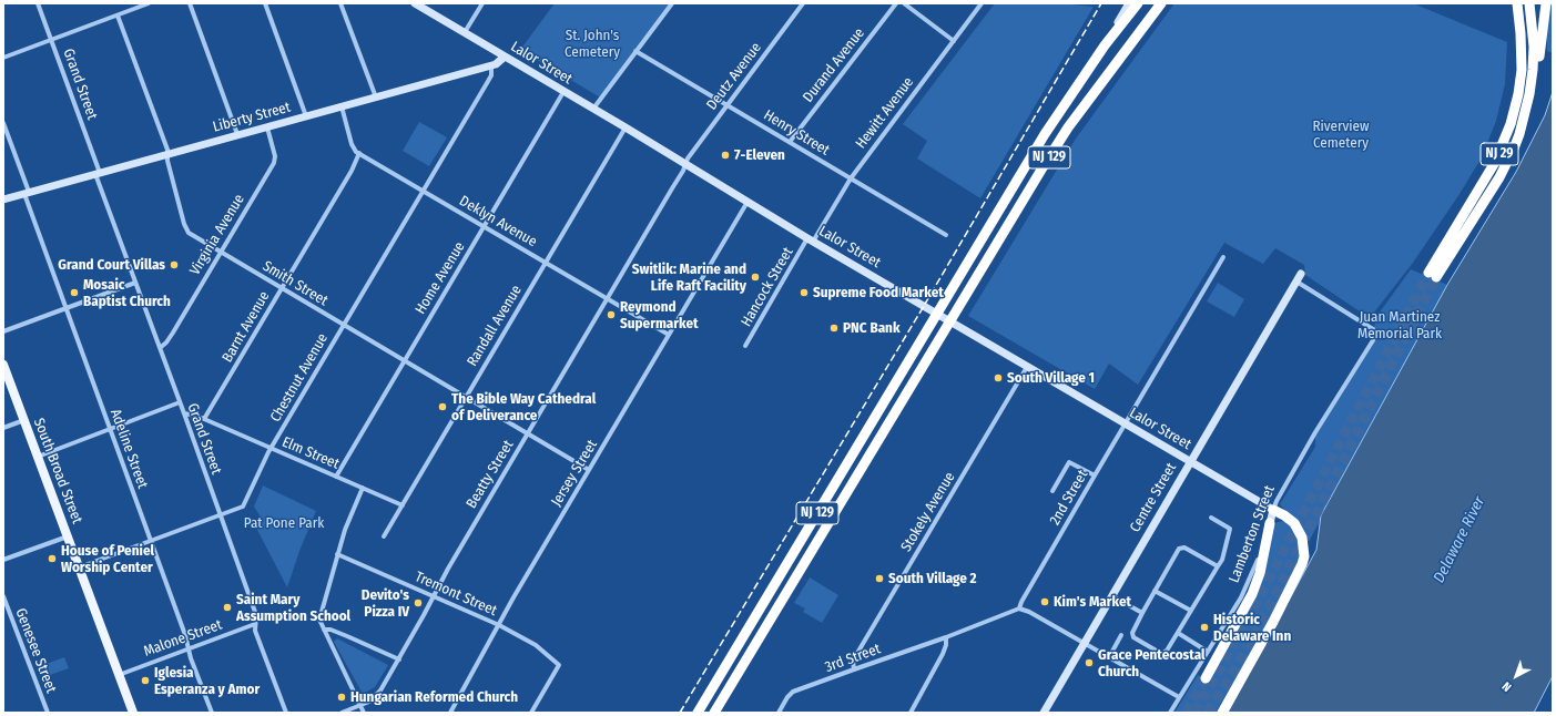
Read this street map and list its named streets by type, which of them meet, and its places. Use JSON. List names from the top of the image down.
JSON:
{
  "streets": {
    "highway": ["NJ 29", "NJ 129"],
    "main road": ["South Broad Street"],
    "street": [
      "Lalor Street",
      "Durand Avenue",
      "Deutz Avenue",
      "Grand Street",
      "Hewitt Avenue",
      "Liberty Street",
      "Henry Street",
      "Deklyn Avenue",
      "Virginia Avenue",
      "Home Avenue",
      "Smith Street",
      "Hancock Street",
      "Randall Avenue",
      "Barnt Avenue",
      "Chestnut Avenue",
      "Adeline Street",
      "Elm Street",
      "Jersey Street",
      "Beatty Street",
      "2nd Street",
      "Centre Street",
      "Stokely Avenue",
      "Lamberton Street",
      "Tremont Street",
      "Malone Street",
      "Genesee Street",
      "3rd Street"
    ]
  },
  "crossings": [
    ["Lalor Street", "Deutz Avenue"],
    ["Lalor Street", "Hewitt Avenue"],
    ["Lalor Street", "Liberty Street"],
    ["Lalor Street", "NJ 129"],
    ["Lalor Street", "Home Avenue"],
    ["Lalor Street", "Hancock Street"],
    ["Lalor Street", "Randall Avenue"],
    ["Lalor Street", "Jersey Street"],
    ["Lalor Street", "Beatty Street"],
    ["Lalor Street", "2nd Street"],
    ["Lalor Street", "Centre Street"],
    ["Lalor Street", "Stokely Avenue"],
    ["Lalor Street", "Lamberton Street"],
    ["Durand Avenue", "Henry Street"],
    ["Deutz Avenue", "Henry Street"],
    ["Deutz Avenue", "Beatty Street"],
    ["Grand Street", "Liberty Street"],
    ["Grand Street", "Virginia Avenue"],
    ["Grand Street", "Chestnut Avenue"],
    ["Grand Street", "Elm Street"],
    ["Grand Street", "Malone Street"],
    ["Hewitt Avenue", "Henry Street"],
    ["Hewitt Avenue", "Hancock Street"],
    ["Liberty Street", "Virginia Avenue"],
    ["Liberty Street", "Smith Street"],
    ["Liberty Street", "Chestnut Avenue"],
    ["Liberty Street", "Adeline Street"],
    ["Deklyn Avenue", "Home Avenue"],
    ["Deklyn Avenue", "Randall Avenue"],
    ["Deklyn Avenue", "Barnt Avenue"],
    ["Deklyn Avenue", "Chestnut Avenue"],
    ["Deklyn Avenue", "Jersey Street"],
    ["Deklyn Avenue", "Beatty Street"],
    ["Virginia Avenue", "Smith Street"],
    ["Home Avenue", "Smith Street"],
    ["Home Avenue", "Elm Street"],
    ["Smith Street", "Randall Avenue"],
    ["Smith Street", "Barnt Avenue"],
    ["Smith Street", "Chestnut Avenue"],
    ["Smith Street", "Jersey Street"],
    ["Smith Street", "Beatty Street"],
    ["Randall Avenue", "Elm Street"],
    ["Barnt Avenue", "Elm Street"],
    ["Chestnut Avenue", "Adeline Street"],
    ["Chestnut Avenue", "Elm Street"],
    ["Chestnut Avenue", "South Broad Street"],
    ["Adeline Street", "Malone Street"],
    ["South Broad Street", "Malone Street"],
    ["Jersey Street", "Tremont Street"],
    ["Beatty Street", "Tremont Street"],
    ["Centre Street", "Lamberton Street"],
    ["Stokely Avenue", "3rd Street"]
  ],
  "water": ["Delaware River"],
  "parks": [
    "St. John's Cemetery",
    "Riverview Cemetery",
    "Juan Martinez Memorial Park",
    "Pat Pone Park"
  ],
  "places": [
    "7-Eleven",
    "Grand Court Villas",
    "Switlik: Marine and Life Raft Facility",
    "Mosaic Baptist Church",
    "Supreme Food Market",
    "Reymond Supermarket",
    "PNC Bank",
    "South Village 1",
    "The Bible Way Cathedral of Deliverance",
    "House of Peniel Worship Center",
    "South Village 2",
    "Kim's Market",
    "Devito's Pizza IV",
    "Saint Mary Assumption School",
    "Historic Delaware Inn",
    "Grace Pentecostal Church",
    "Iglesia Esperanza y Amor",
    "Hungarian Reformed Church"
  ],
  "north": "bottom left"
}
